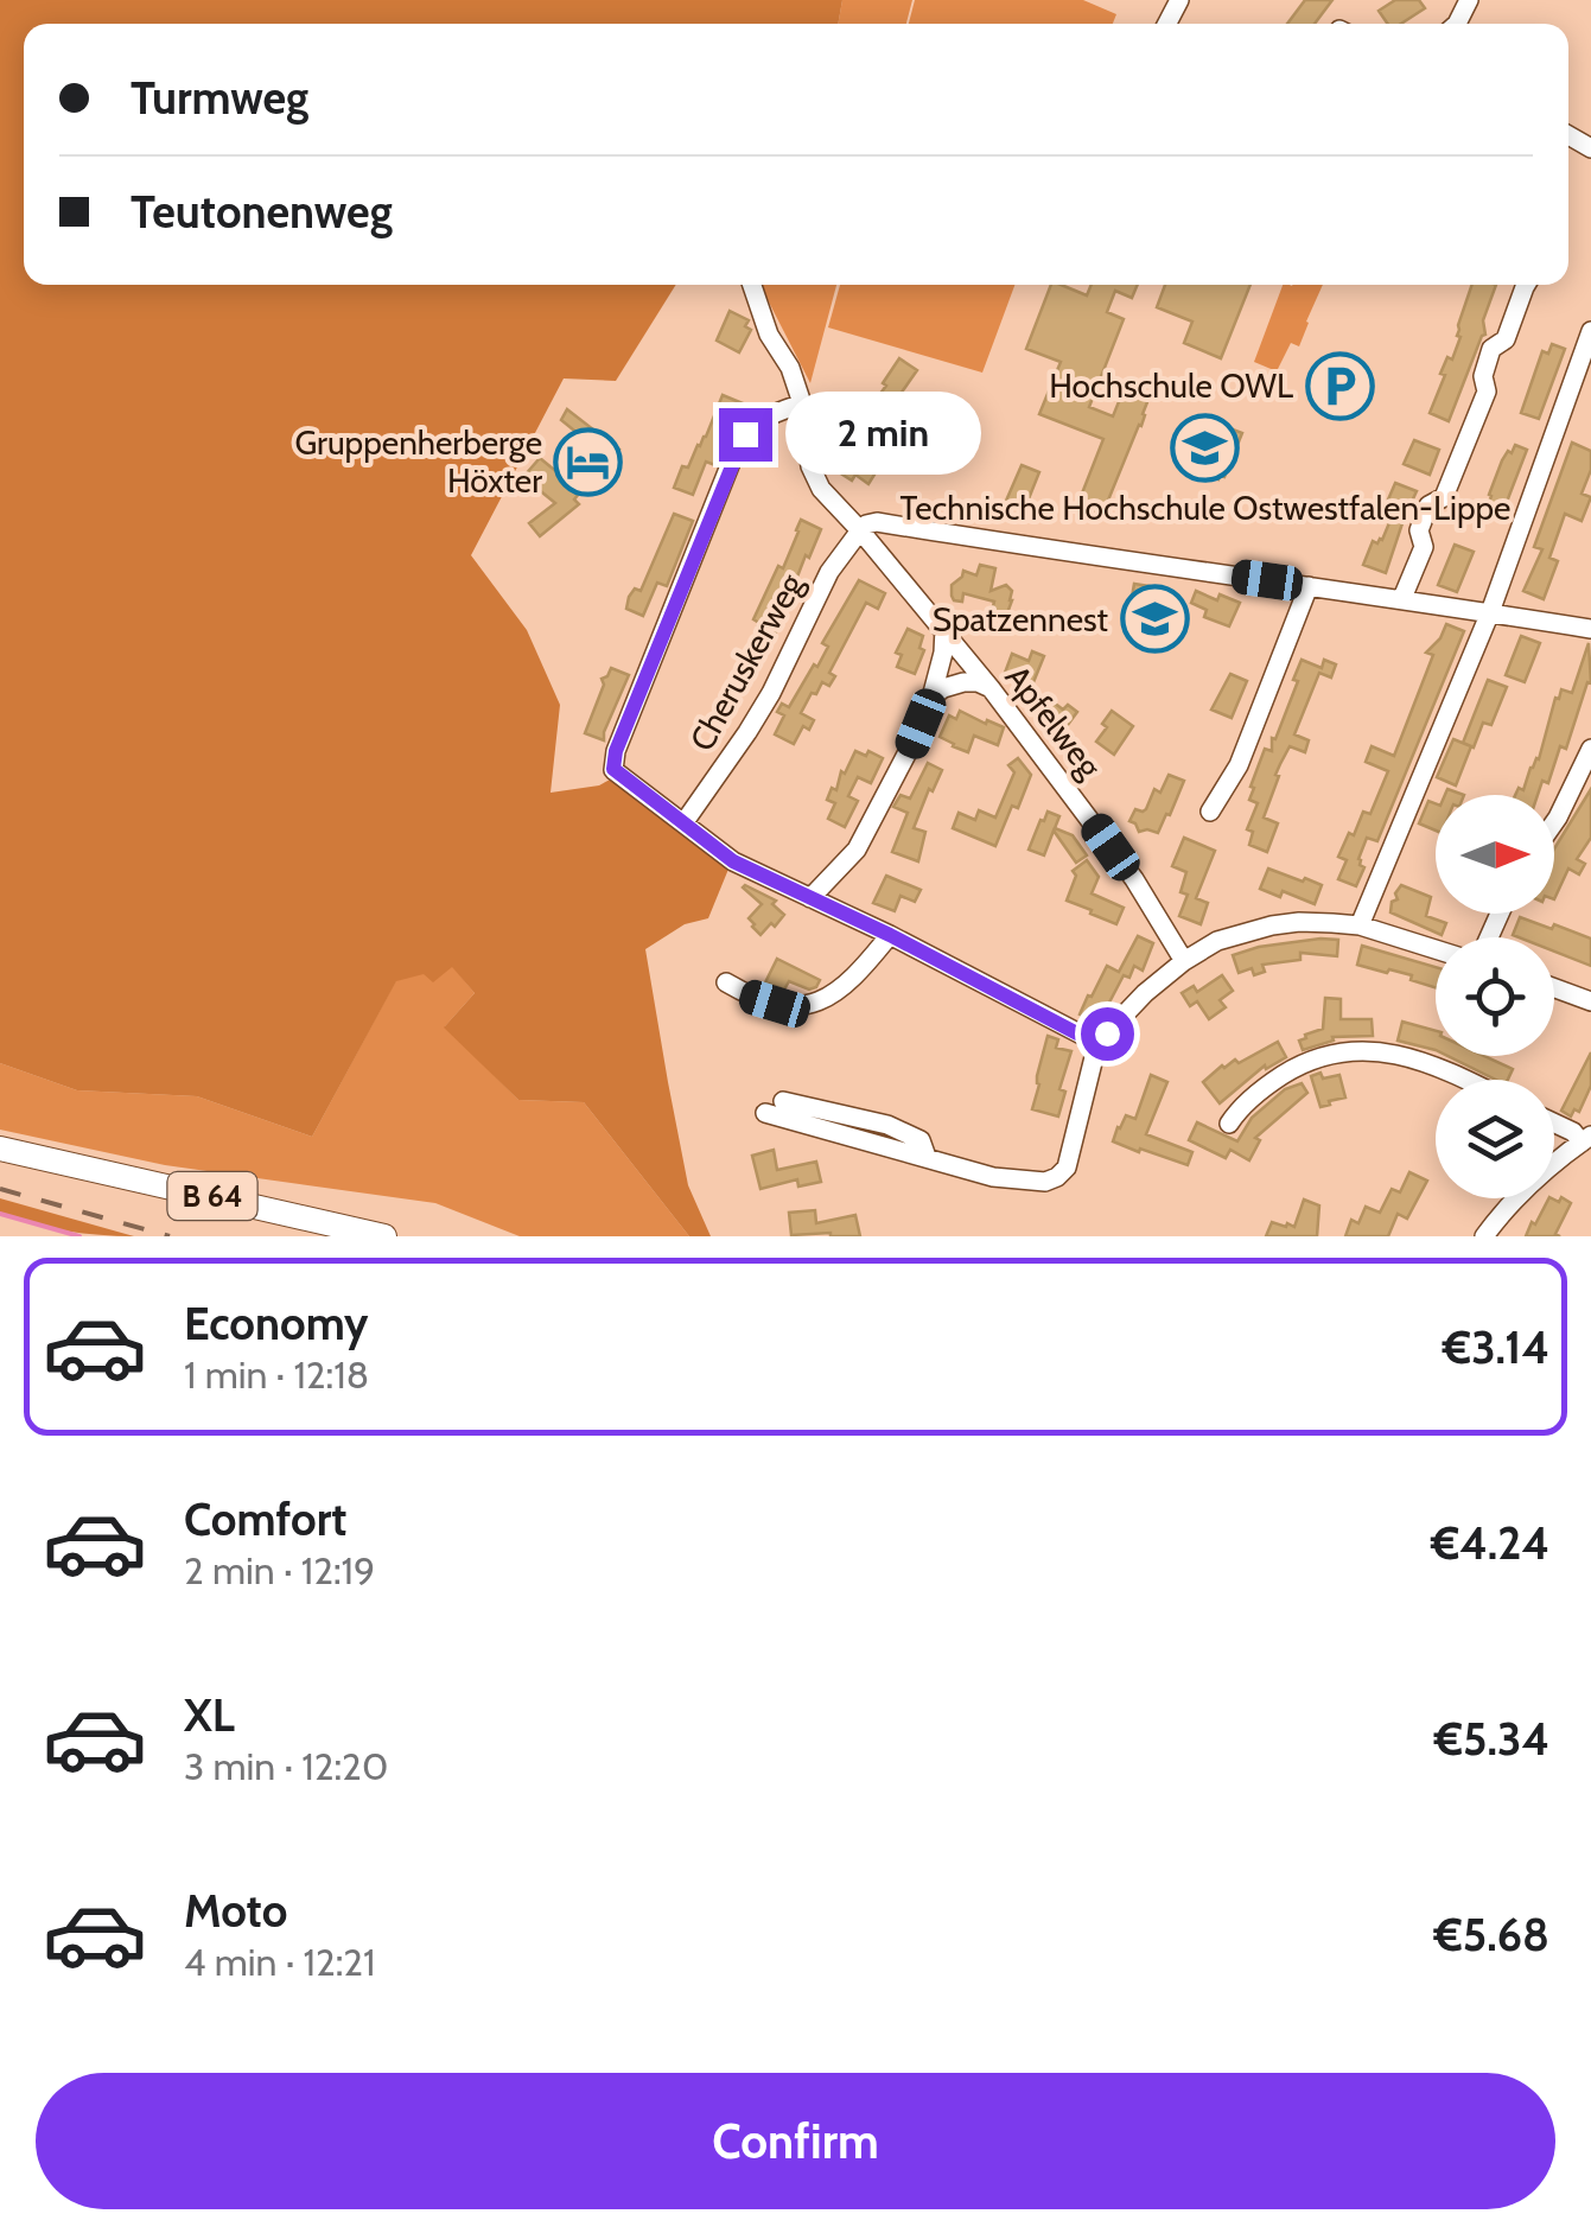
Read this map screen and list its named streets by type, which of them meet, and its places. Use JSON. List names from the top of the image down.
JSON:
{
  "streets": {
    "main road": ["B 64"],
    "street": ["Cheruskerweg", "Apfelweg"]
  },
  "crossings": [
    ["Cheruskerweg", "Apfelweg"]
  ],
  "places": {
    "parking": ["Hochschule OWL"],
    "school or university": ["Technische Hochschule Ostwestfalen-Lippe", "Spatzennest"],
    "hotel": ["Gruppenherberge Höxter"]
  },
  "north": "right",
  "page": {
    "banner": ["Turmweg", "Teutonenweg"],
    "bubble": "2 min",
    "list": [
      {
        "name": "Economy",
        "note": "1 min · 12:18",
        "value": "€3.14"
      },
      {
        "name": "Comfort",
        "note": "2 min · 12:19",
        "value": "€4.24"
      },
      {
        "name": "XL",
        "note": "3 min · 12:20",
        "value": "€5.34"
      },
      {
        "name": "Moto",
        "note": "4 min · 12:21",
        "value": "€5.68"
      }
    ],
    "buttons": "Confirm"
  }
}
